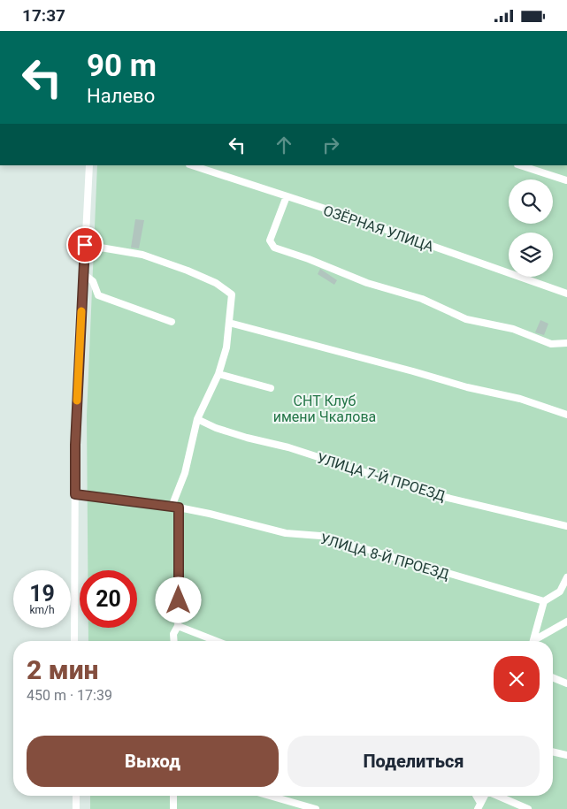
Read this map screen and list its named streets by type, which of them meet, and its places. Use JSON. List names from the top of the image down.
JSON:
{
  "streets": {
    "street": ["ОЗЁРНАЯ УЛИЦА", "УЛИЦА 7-Й ПРОЕЗД", "УЛИЦА 8-Й ПРОЕЗД"]
  },
  "parks": ["СНТ Клуб имени Чкалова"],
  "page": {
    "status": "17:37",
    "turn": ["90 m", "Налево"],
    "speed": "19 km/h",
    "limit": "20",
    "heading": ["2 мин", "450 m · 17:39"],
    "buttons": ["Выход", "Поделиться"]
  }
}
